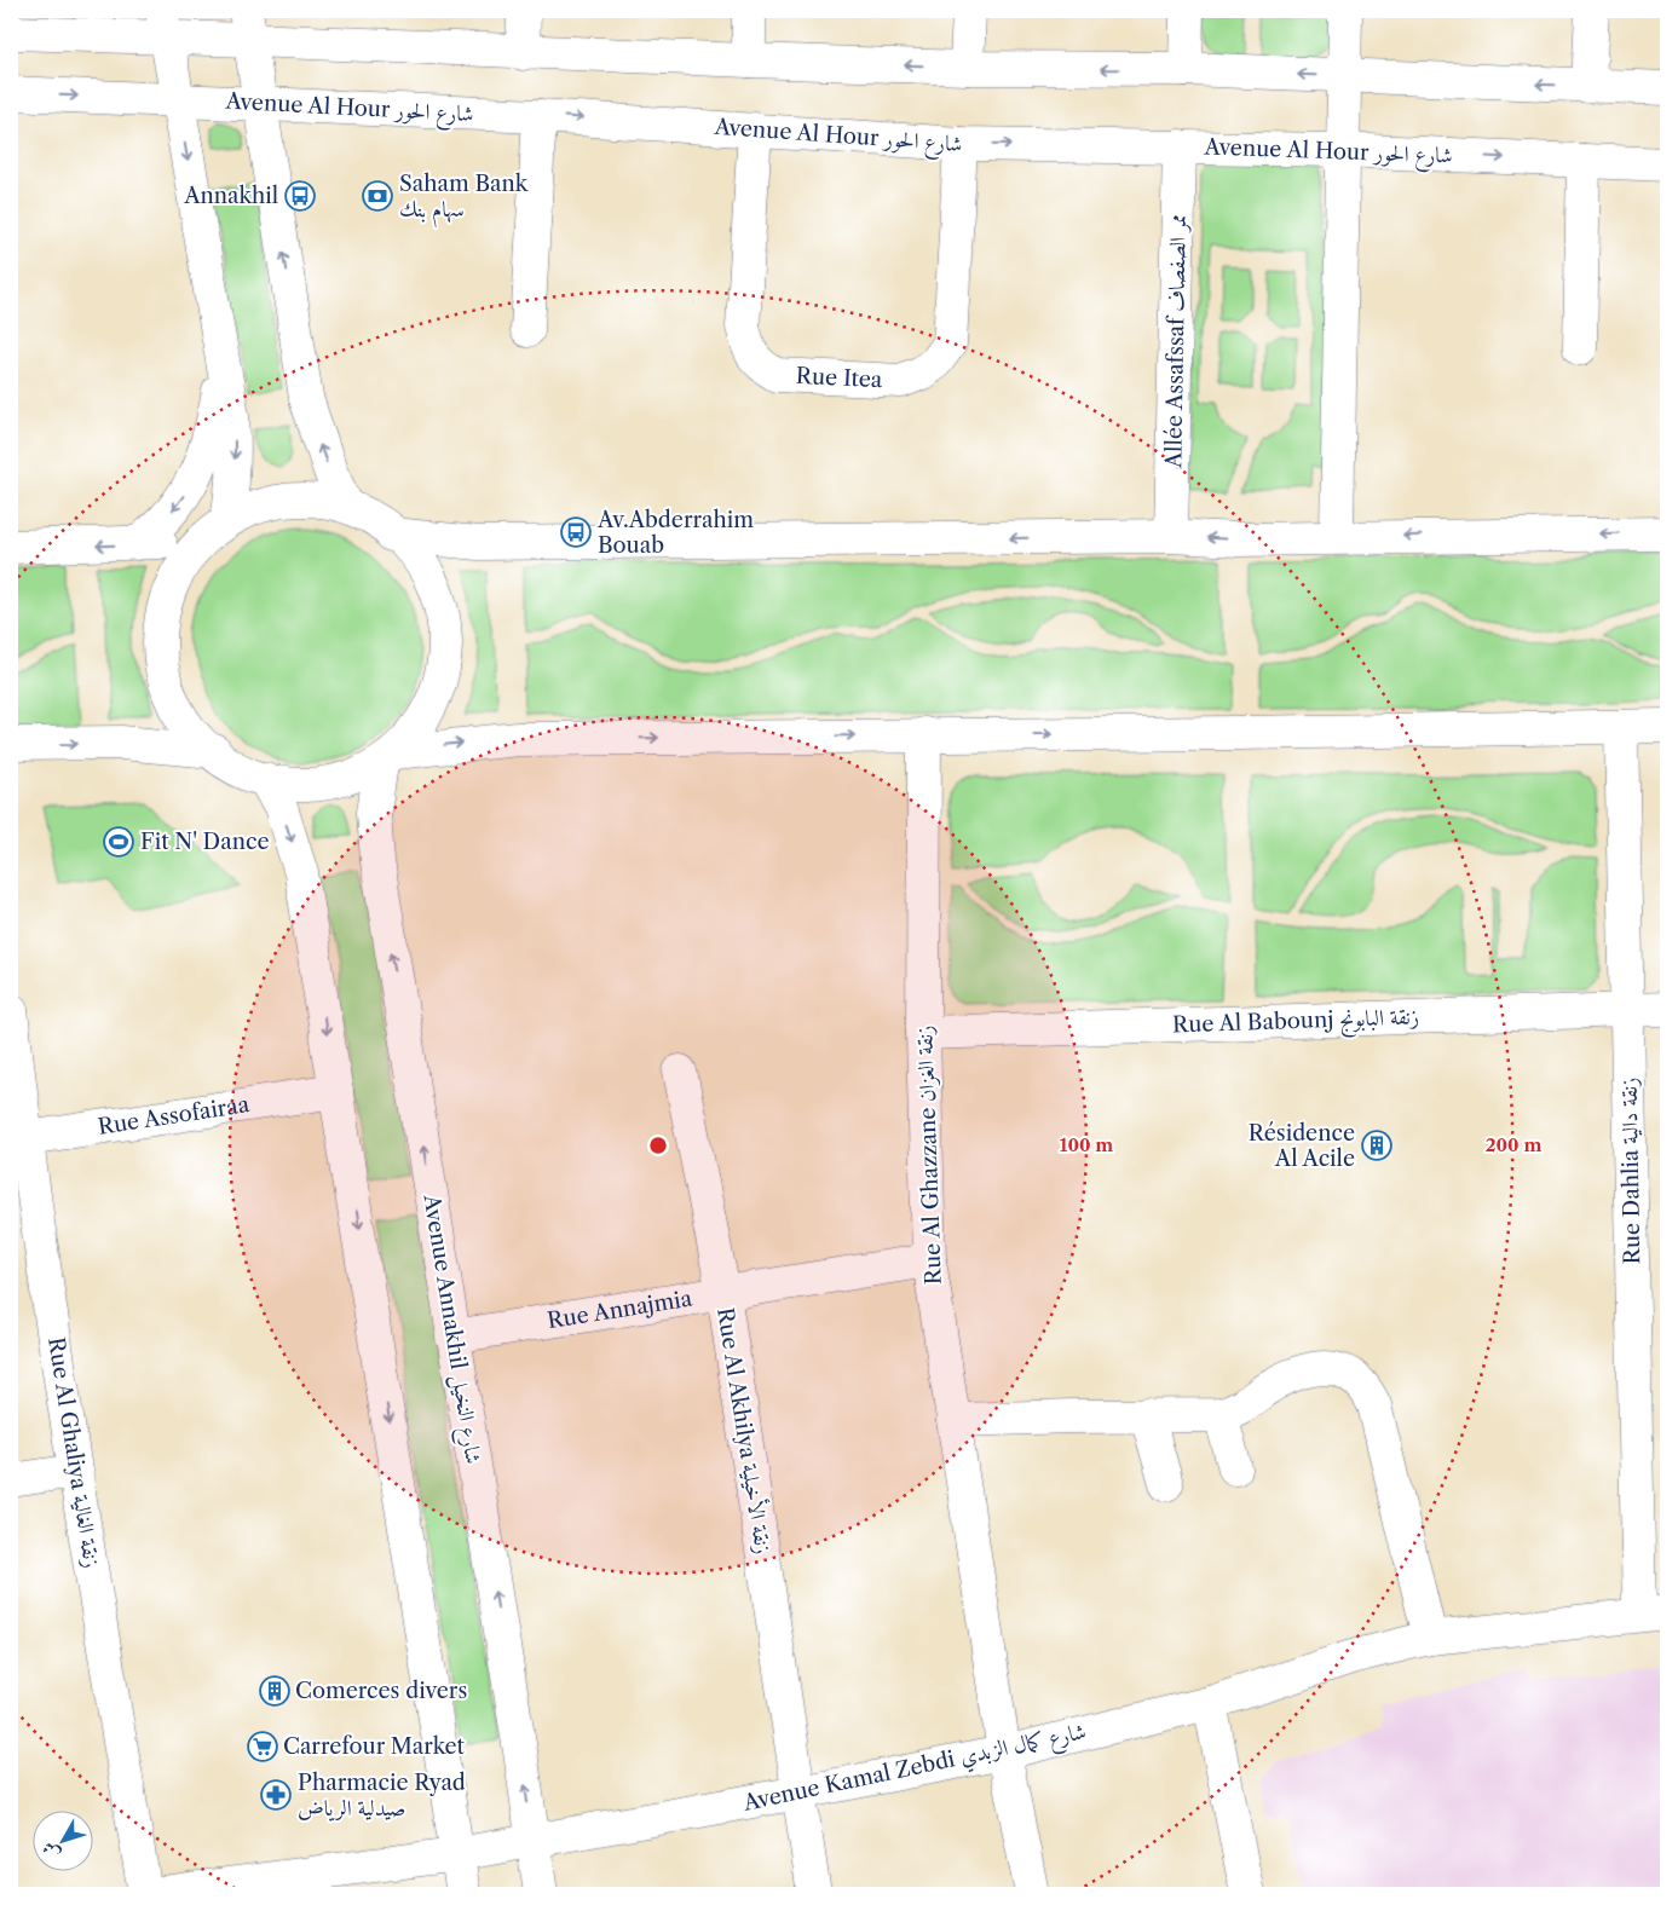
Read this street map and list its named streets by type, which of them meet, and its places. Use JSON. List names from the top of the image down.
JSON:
{
  "streets": {
    "street": [
      "Avenue Al Hour شارع الحور",
      "Allée Assafssaf ممر الصفصاف",
      "Rue Itea",
      "Rue Al Babounj زنقة البابونج",
      "Rue Assofairaa",
      "Rue Al Ghazzane زنقة الغزان",
      "Rue Dahlia زنقة دالية",
      "Rue Annajmia",
      "Avenue Annakhil شارع النخيل",
      "Rue Al Akhilya زنقة الأخيلية",
      "Rue Al Ghaliya زنقة الغالية",
      "Avenue Kamal Zebdi شارع كمال الزبدي"
    ]
  },
  "crossings": [
    ["Avenue Al Hour شارع الحور", "Allée Assafssaf ممر الصفصاف"],
    ["Avenue Al Hour شارع الحور", "Rue Itea"],
    ["Rue Al Babounj زنقة البابونج", "Rue Al Ghazzane زنقة الغزان"],
    ["Rue Al Babounj زنقة البابونج", "Rue Dahlia زنقة دالية"],
    ["Rue Assofairaa", "Rue Al Ghaliya زنقة الغالية"],
    ["Rue Al Ghazzane زنقة الغزان", "Rue Annajmia"],
    ["Rue Al Ghazzane زنقة الغزان", "Avenue Kamal Zebdi شارع كمال الزبدي"],
    ["Rue Dahlia زنقة دالية", "Avenue Kamal Zebdi شارع كمال الزبدي"],
    ["Rue Annajmia", "Avenue Annakhil شارع النخيل"],
    ["Rue Annajmia", "Rue Al Akhilya زنقة الأخيلية"],
    ["Avenue Annakhil شارع النخيل", "Avenue Kamal Zebdi شارع كمال الزبدي"],
    ["Rue Al Akhilya زنقة الأخيلية", "Avenue Kamal Zebdi شارع كمال الزبدي"]
  ],
  "places": {
    "bus stop": ["Annakhil", "Av.Abderrahim Bouab"],
    "bank": ["Saham Bank سهام بنك"],
    "sports": ["Fit N' Dance"],
    "building": ["Résidence Al Acile", "Comerces divers"],
    "supermarket": ["Carrefour Market"],
    "pharmacy": ["Pharmacie Ryad صيدلية الرياض"]
  },
  "north": "bottom left",
  "rings": ["100 m", "200 m"]
}
